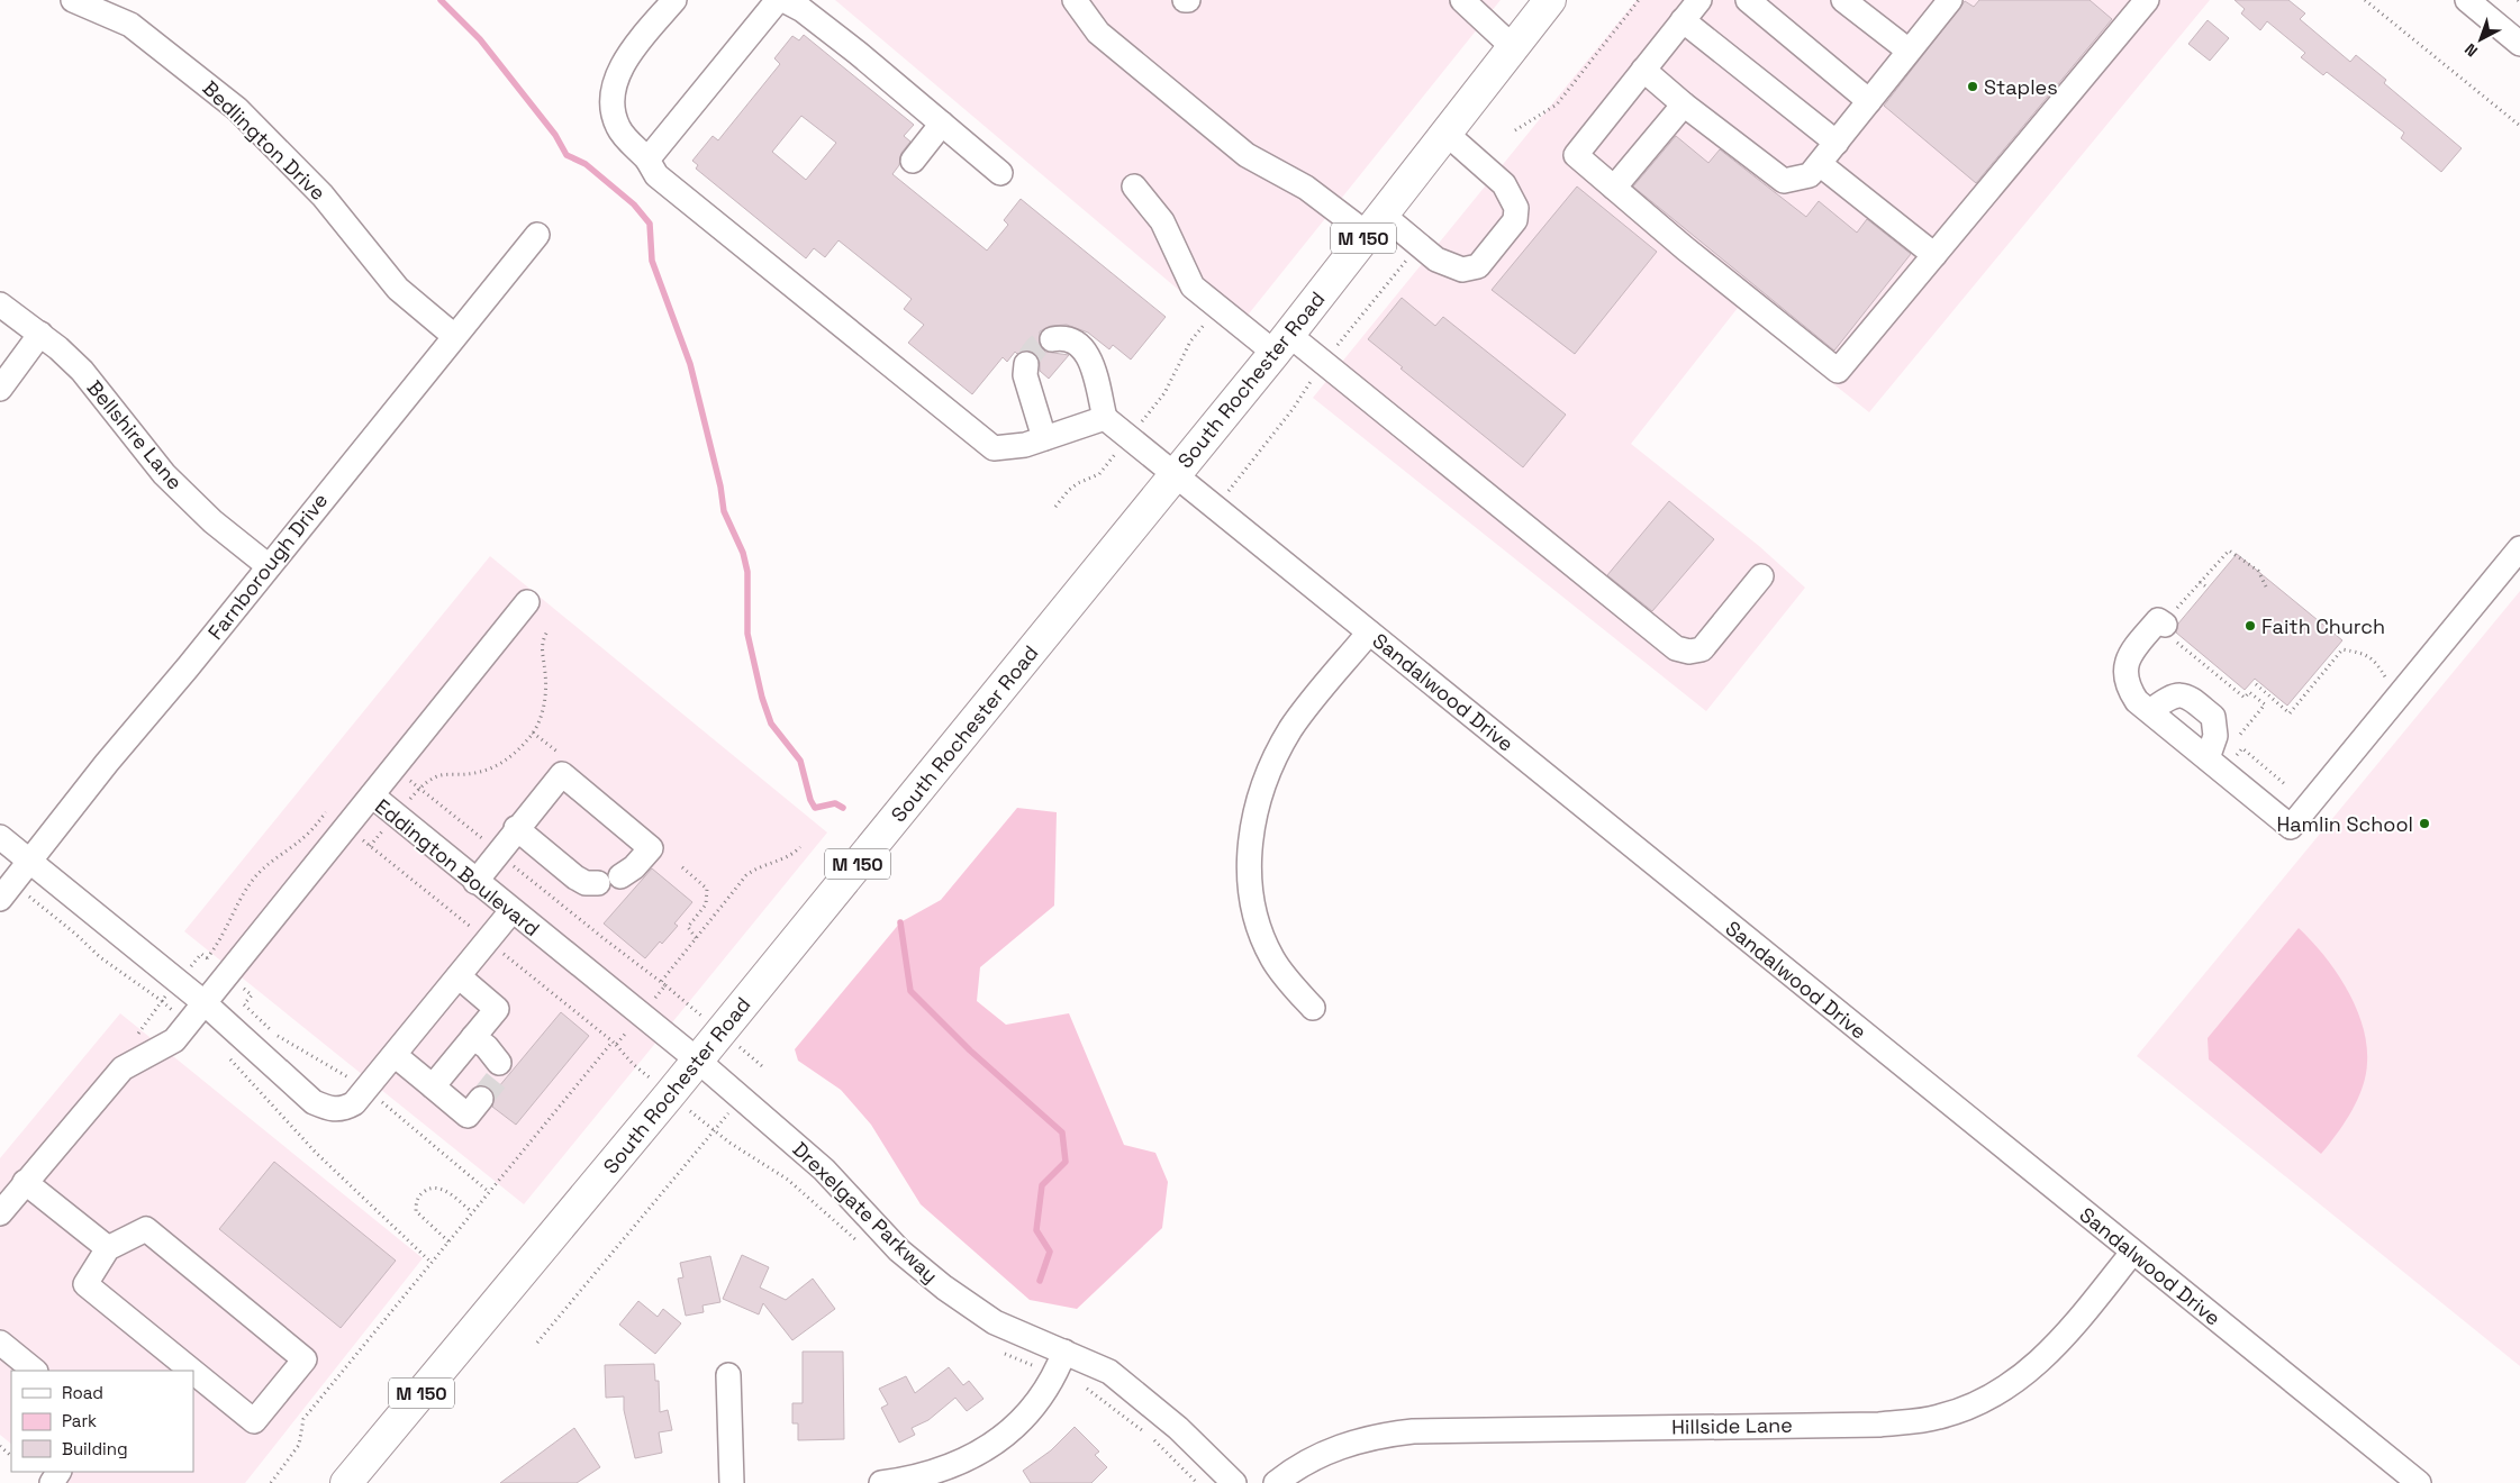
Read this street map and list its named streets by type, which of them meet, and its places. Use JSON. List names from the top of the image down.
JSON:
{
  "streets": {
    "main road": ["M 150", "South Rochester Road"],
    "street": [
      "Bedlington Drive",
      "Bellshire Lane",
      "Farnborough Drive",
      "Sandalwood Drive",
      "Eddington Boulevard",
      "Drexelgate Parkway",
      "Hillside Lane"
    ]
  },
  "crossings": [
    ["Bedlington Drive", "Farnborough Drive"],
    ["South Rochester Road", "Sandalwood Drive"],
    ["South Rochester Road", "Eddington Boulevard"],
    ["South Rochester Road", "Drexelgate Parkway"],
    ["Bellshire Lane", "Farnborough Drive"],
    ["Sandalwood Drive", "Hillside Lane"],
    ["Eddington Boulevard", "Drexelgate Parkway"]
  ],
  "places": ["Staples", "Faith Church", "Hamlin School"],
  "legend": ["Road", "Park", "Building"],
  "north": "bottom left"
}
